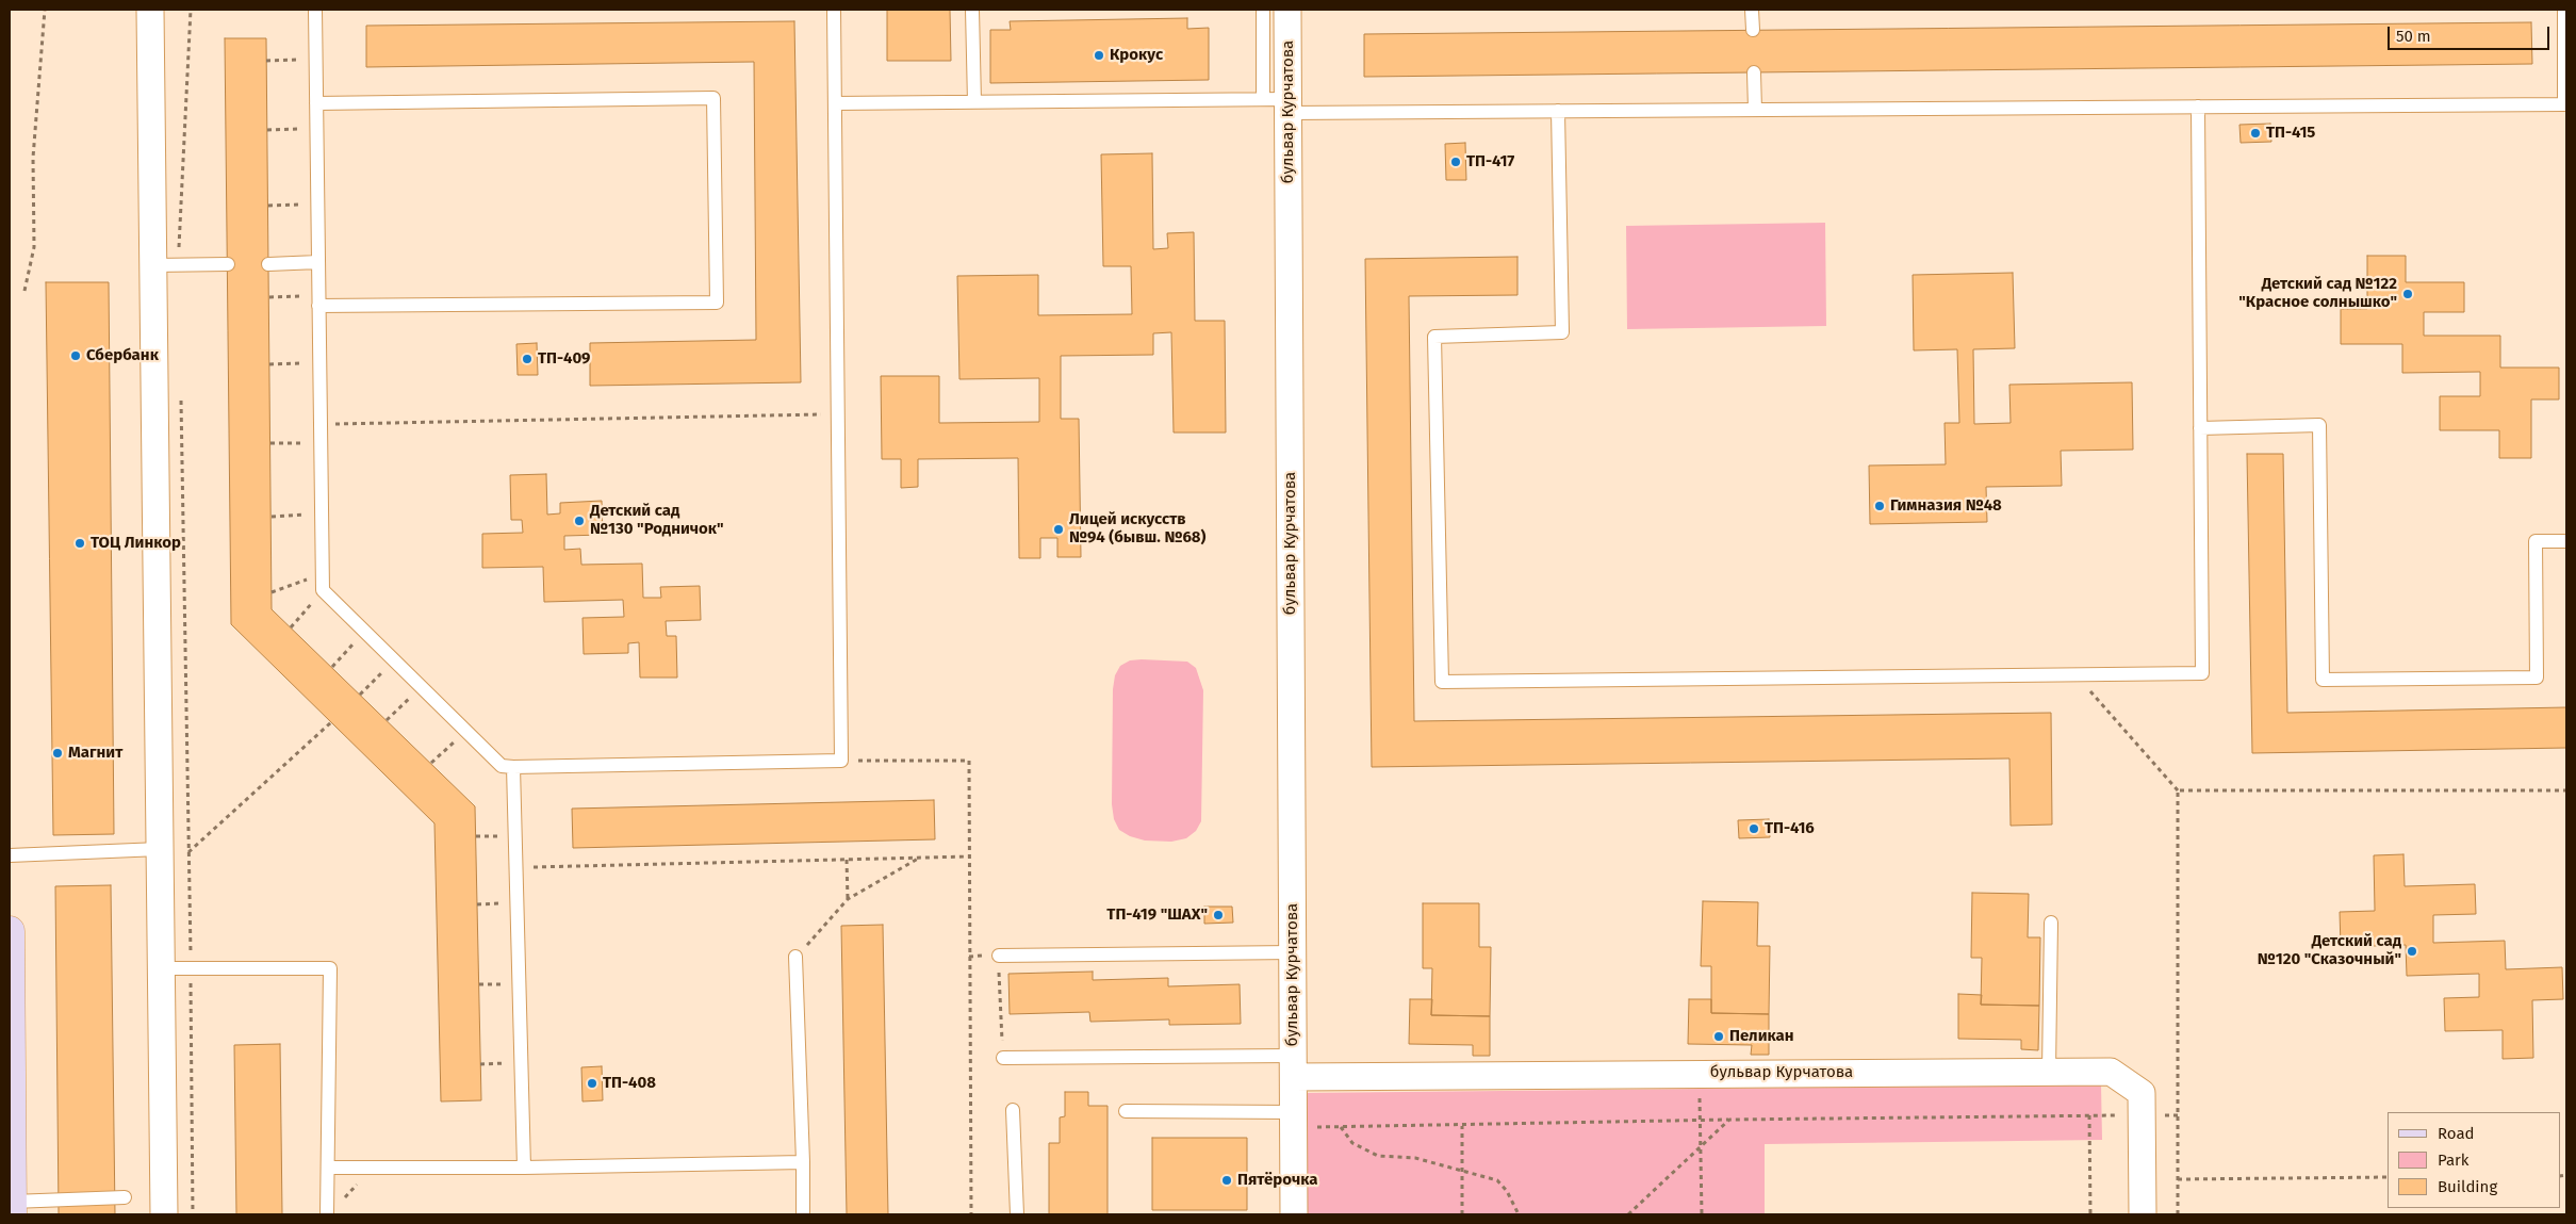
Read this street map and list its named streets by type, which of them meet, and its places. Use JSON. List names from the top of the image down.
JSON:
{
  "streets": {
    "street": ["бульвар Курчатова"]
  },
  "places": [
    "Крокус",
    "ТП-415",
    "ТП-417",
    "Детский сад №122 \"Красное солнышко\"",
    "Сбербанк",
    "ТП-409",
    "Гимназия №48",
    "Детский сад №130 \"Родничок\"",
    "Лицей искусств №94 (бывш. №68)",
    "ТОЦ Линкор",
    "Магнит",
    "ТП-416",
    "ТП-419 \"ШАХ\"",
    "Детский сад №120 \"Сказочный\"",
    "Пеликан",
    "ТП-408",
    "Пятёрочка"
  ],
  "legend": ["Road", "Park", "Building"],
  "scale_bar": "50 m"
}
